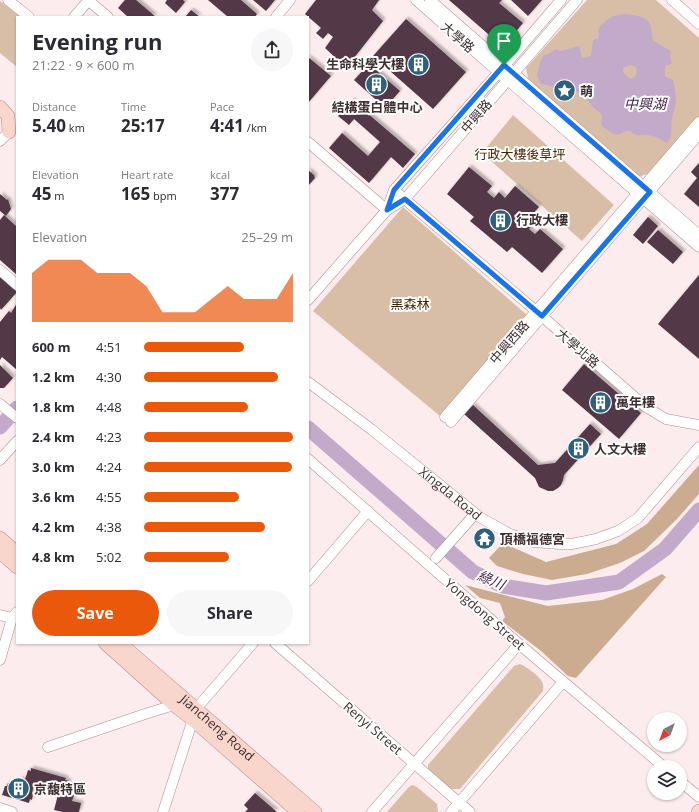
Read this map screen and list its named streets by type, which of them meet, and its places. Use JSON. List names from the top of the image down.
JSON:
{
  "streets": {
    "street": [
      "大學路",
      "中興路",
      "中興西路",
      "大學北路",
      "Xingda Road",
      "Yongdong Street",
      "Jiancheng Road",
      "Renyi Street"
    ]
  },
  "crossings": [
    ["大學路", "中興路"],
    ["大學路", "中興西路"],
    ["中興路", "大學北路"],
    ["中興西路", "大學北路"]
  ],
  "water": ["中興湖", "綠川"],
  "parks": ["行政大樓後草坪", "黑森林"],
  "places": {
    "building": [
      "生命科學大樓",
      "結構蛋白體中心",
      "行政大樓",
      "萬年樓",
      "人文大樓",
      "京馥特區"
    ],
    "place": ["萌"],
    "temple": ["頂橋福德宮"]
  },
  "north": "bottom left",
  "page": {
    "heading": ["Evening run", "21:22 · 9 × 600 m"],
    "stats": [
      ["Distance", "5.40 km"],
      ["Time", "25:17"],
      ["Pace", "4:41 /km"],
      ["Elevation", "45 m"],
      ["Heart rate", "165 bpm"],
      ["kcal", "377"]
    ],
    "chart": ["Elevation", "25–29 m"],
    "list": [
      {
        "name": "600 m",
        "note": "4:51"
      },
      {
        "name": "1.2 km",
        "note": "4:30"
      },
      {
        "name": "1.8 km",
        "note": "4:48"
      },
      {
        "name": "2.4 km",
        "note": "4:23"
      },
      {
        "name": "3.0 km",
        "note": "4:24"
      },
      {
        "name": "3.6 km",
        "note": "4:55"
      },
      {
        "name": "4.2 km",
        "note": "4:38"
      },
      {
        "name": "4.8 km",
        "note": "5:02"
      }
    ],
    "buttons": ["Save", "Share"]
  }
}
